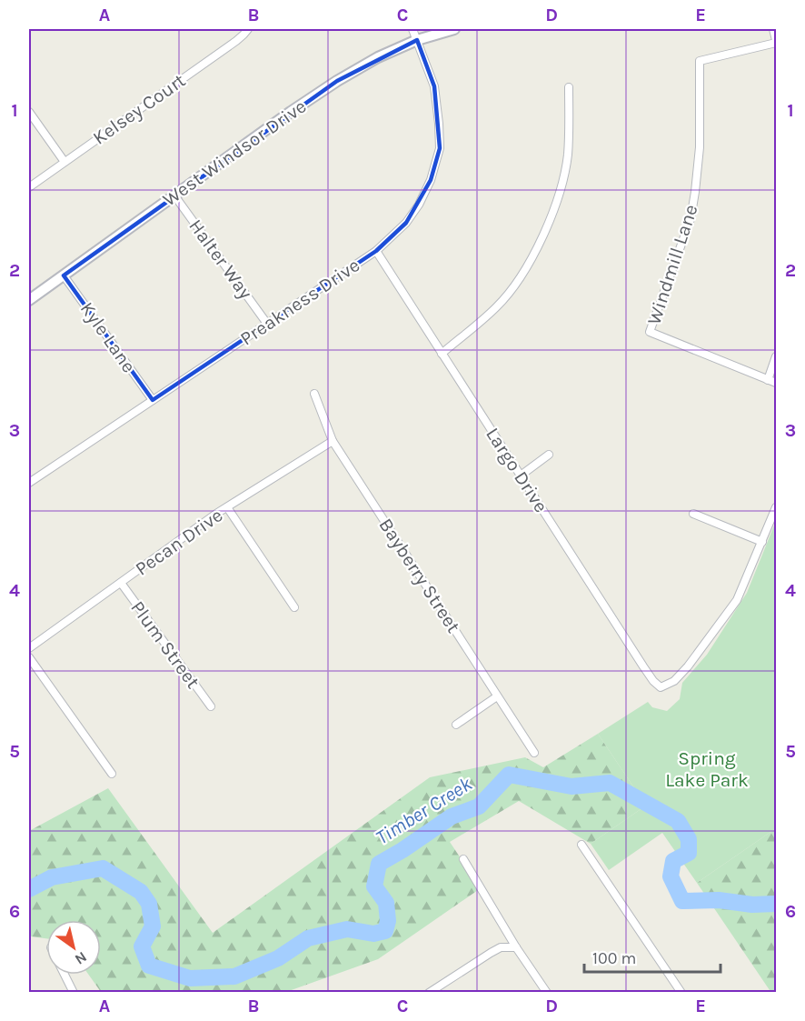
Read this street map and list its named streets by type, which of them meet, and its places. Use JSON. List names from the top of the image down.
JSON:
{
  "streets": {
    "street": [
      "Kelsey Court",
      "West Windsor Drive",
      "Halter Way",
      "Windmill Lane",
      "Preakness Drive",
      "Kyle Lane",
      "Largo Drive",
      "Pecan Drive",
      "Bayberry Street",
      "Plum Street"
    ]
  },
  "crossings": [
    ["West Windsor Drive", "Halter Way"],
    ["West Windsor Drive", "Preakness Drive"],
    ["West Windsor Drive", "Kyle Lane"],
    ["Halter Way", "Preakness Drive"],
    ["Preakness Drive", "Kyle Lane"],
    ["Preakness Drive", "Largo Drive"],
    ["Pecan Drive", "Bayberry Street"],
    ["Pecan Drive", "Plum Street"]
  ],
  "water": ["Timber Creek"],
  "parks": ["Spring Lake Park"],
  "scale_bar": "100 m",
  "north": "bottom right",
  "grid": {
    "columns": [
      "A",
      "B",
      "C",
      "D",
      "E"
    ],
    "rows": [
      "1",
      "2",
      "3",
      "4",
      "5",
      "6"
    ]
  }
}
